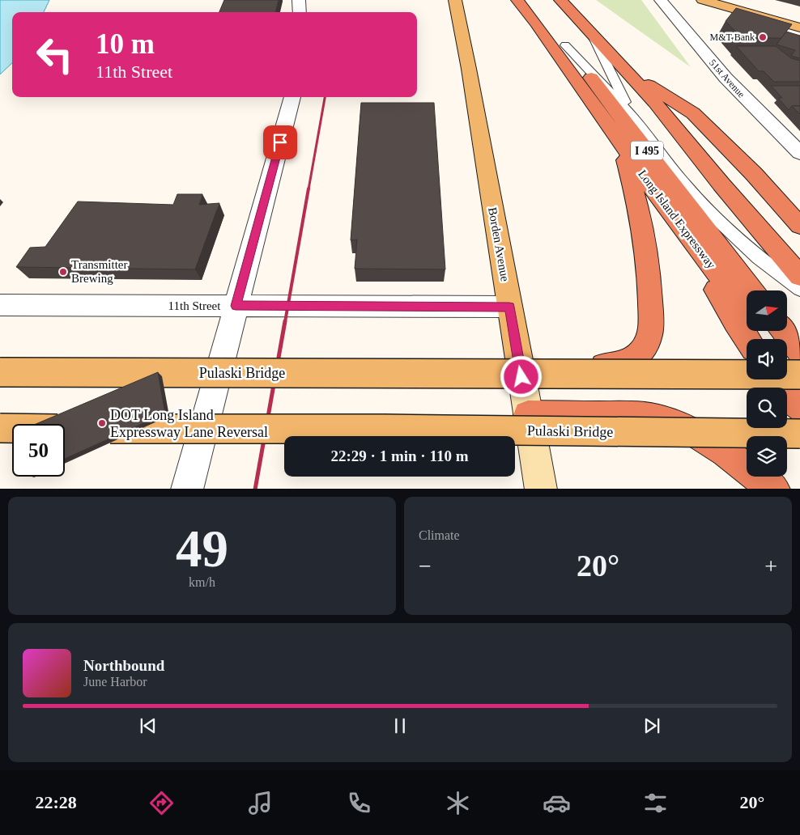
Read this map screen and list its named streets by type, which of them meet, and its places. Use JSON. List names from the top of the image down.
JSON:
{
  "streets": {
    "highway": ["I 495", "Long Island Expressway"],
    "main road": ["Borden Avenue", "Pulaski Bridge"],
    "street": ["51st Avenue", "11th Street"]
  },
  "crossings": [
    ["Borden Avenue", "11th Street"]
  ],
  "places": ["M&T Bank", "Transmitter Brewing", "DOT Long Island Expressway Lane Reversal"],
  "north": "right",
  "page": {
    "turn": ["10 m", "11th Street"],
    "limit": "50",
    "trip": "22:29 · 1 min · 110 m",
    "tile": [
      ["49", "km/h"],
      "Climate"
    ],
    "heat": ["−", "20°", "+"],
    "song": ["Northbound", "June Harbor"],
    "tabs": ["22:28", "20°"]
  }
}
